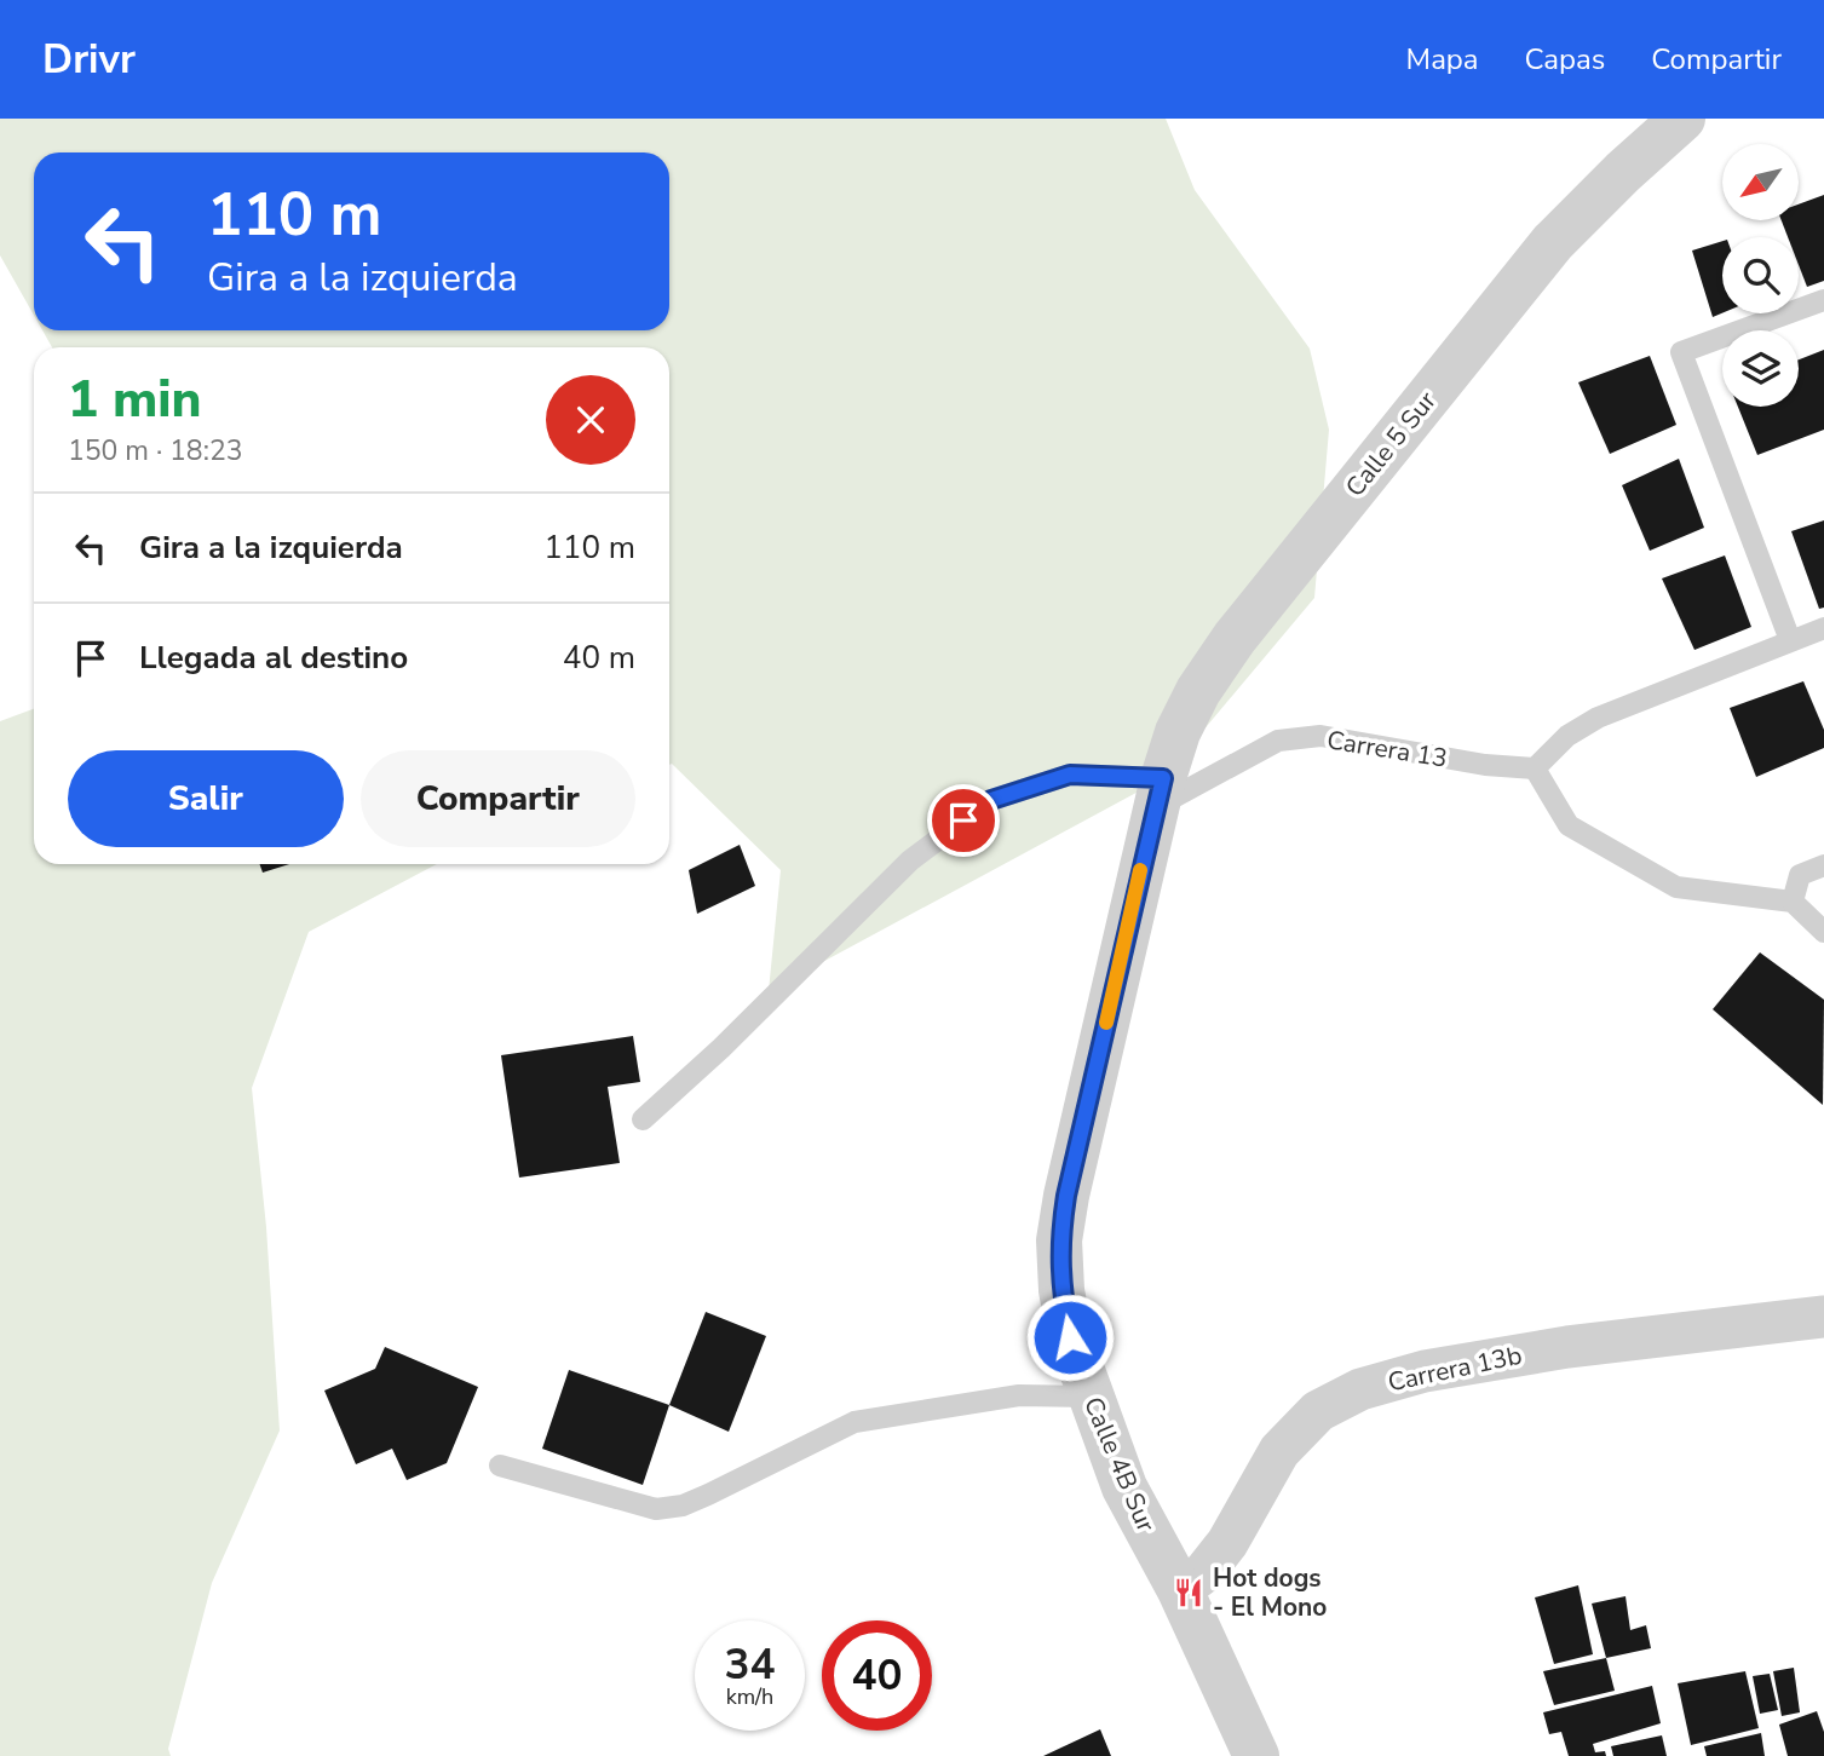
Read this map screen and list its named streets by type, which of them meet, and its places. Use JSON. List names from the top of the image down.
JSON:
{
  "streets": {
    "street": ["Calle 5 Sur", "Carrera 13b", "Calle 4B Sur"],
    "lane": ["Carrera 13"]
  },
  "crossings": [
    ["Calle 5 Sur", "Carrera 13"],
    ["Calle 5 Sur", "Calle 4B Sur"],
    ["Carrera 13", "Calle 4B Sur"],
    ["Carrera 13b", "Calle 4B Sur"]
  ],
  "places": {
    "restaurant": ["Hot dogs - El Mono"]
  },
  "north": "bottom left",
  "page": {
    "header": "Drivr",
    "nav": ["Mapa", "Capas", "Compartir"],
    "turn": ["110 m", "Gira a la izquierda"],
    "heading": ["1 min", "150 m · 18:23"],
    "list": [
      {
        "name": "Gira a la izquierda",
        "value": "110 m"
      },
      {
        "name": "Llegada al destino",
        "value": "40 m"
      }
    ],
    "buttons": ["Salir", "Compartir"],
    "speed": "34 km/h",
    "limit": "40"
  }
}
